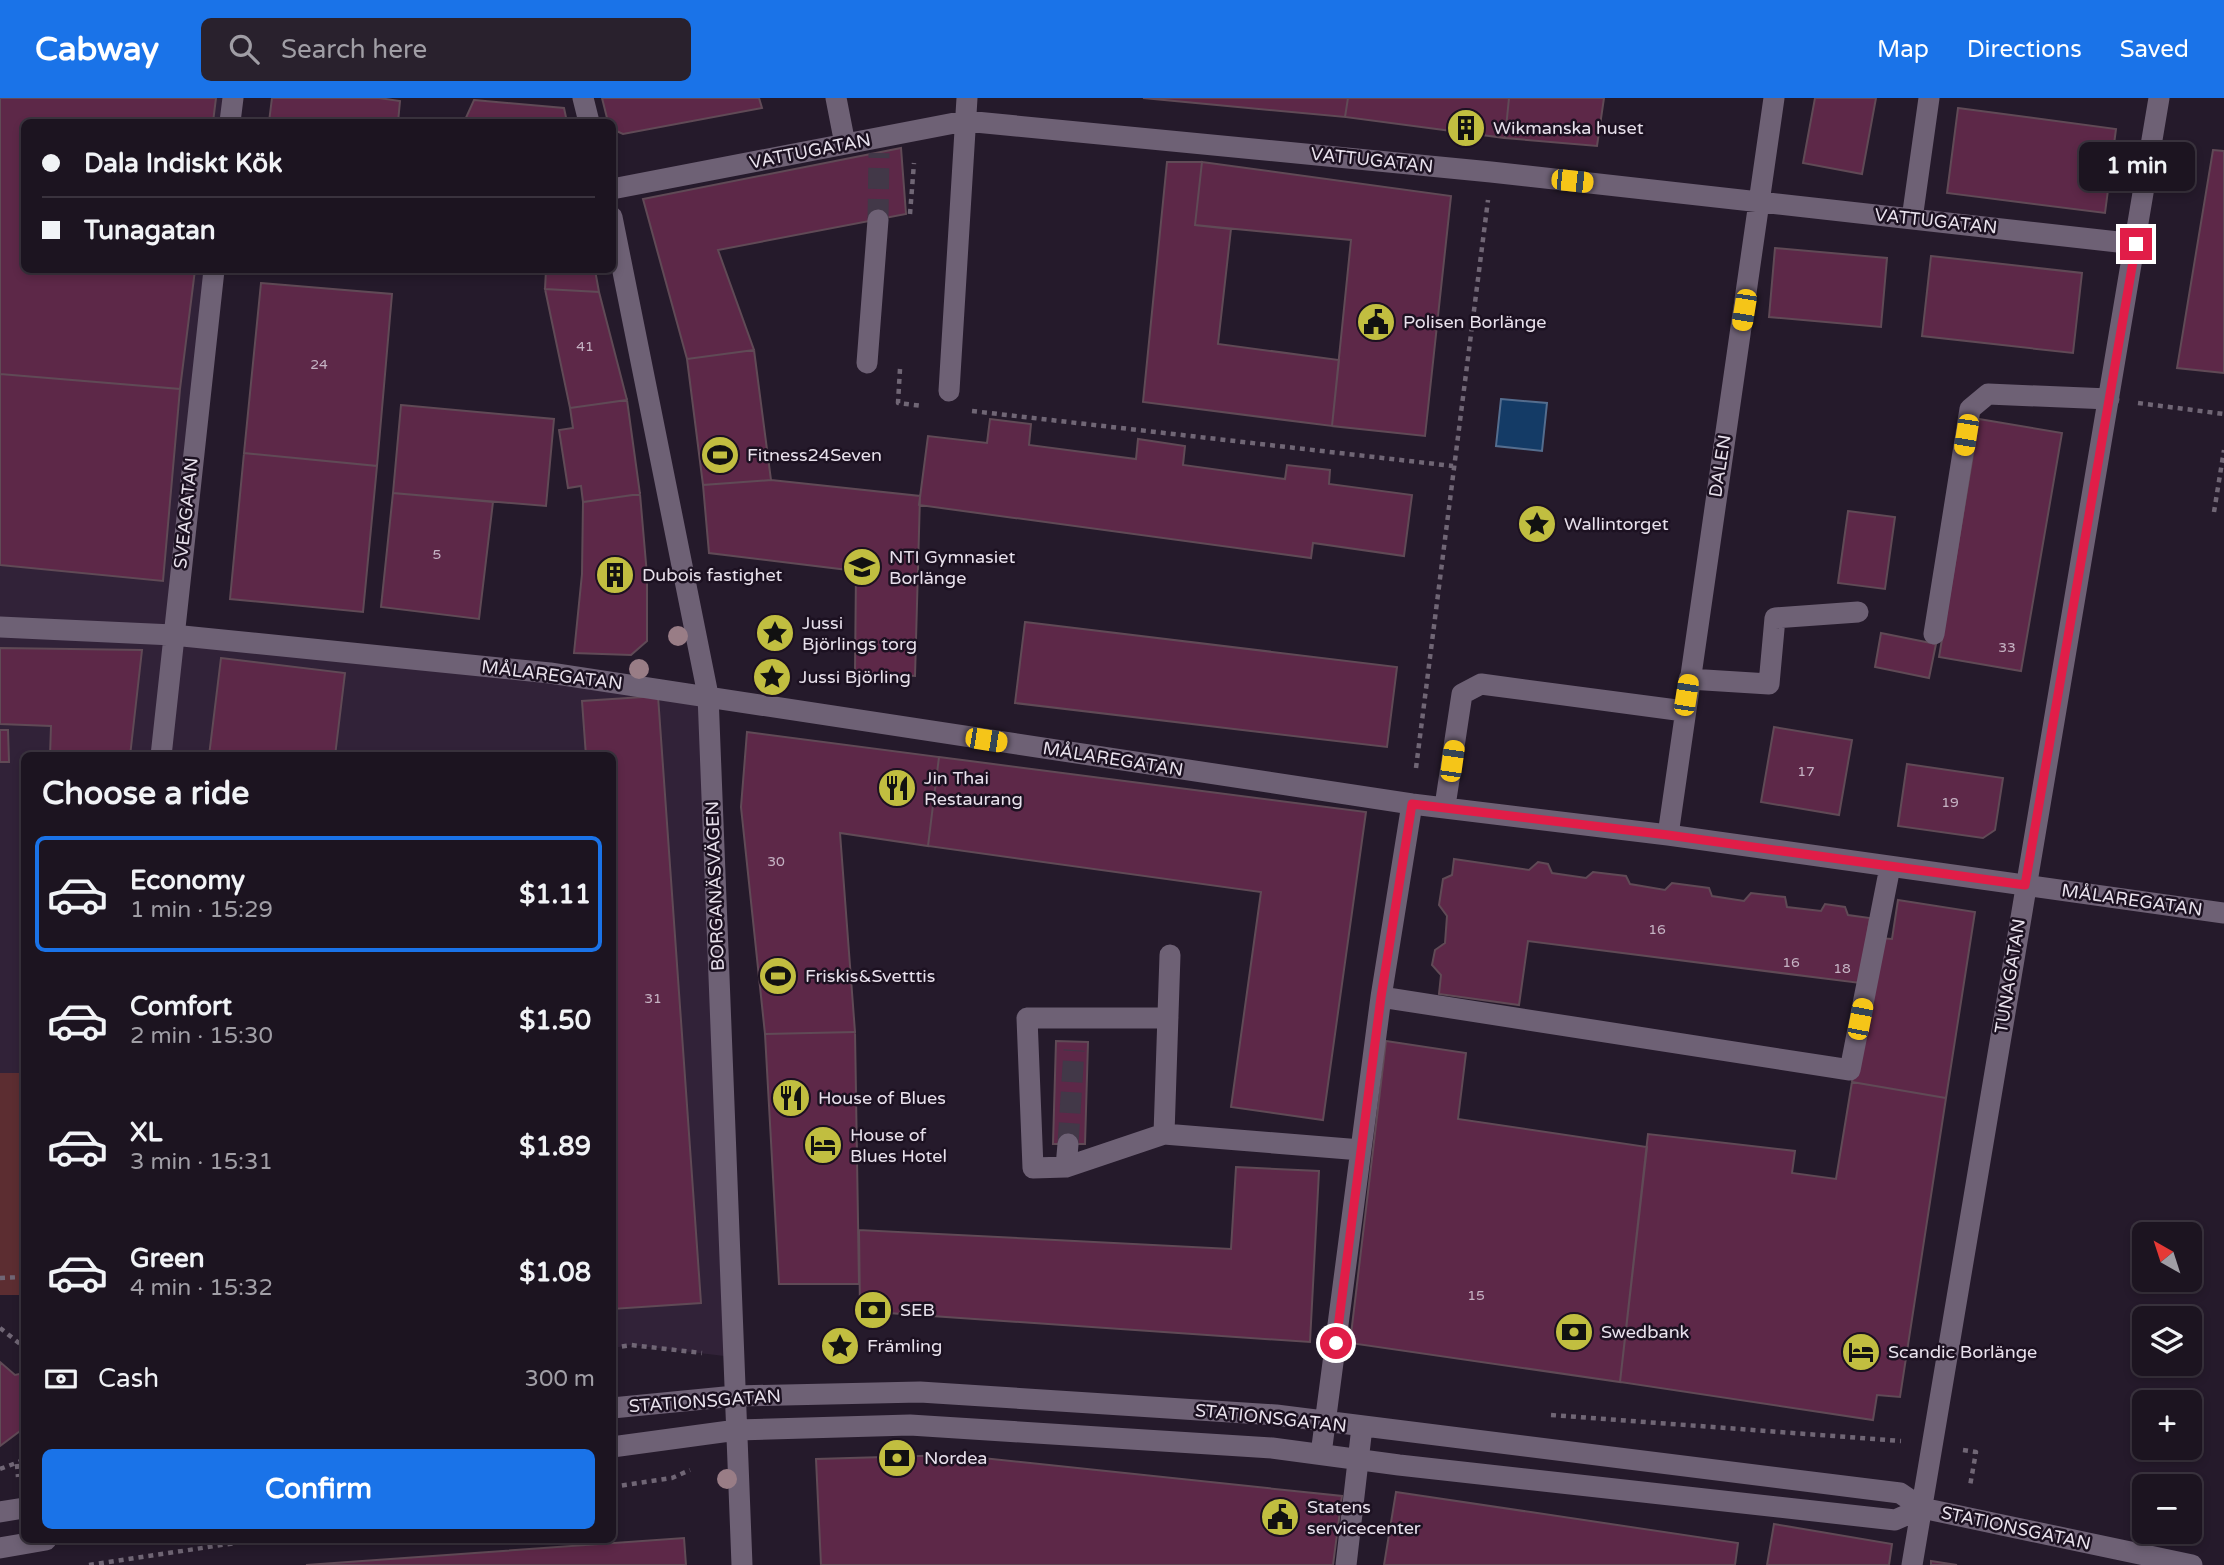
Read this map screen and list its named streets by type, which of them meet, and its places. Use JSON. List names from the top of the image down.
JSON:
{
  "streets": {
    "street": [
      "VATTUGATAN",
      "DALEN",
      "SVEAGATAN",
      "MÅLAREGATAN",
      "BORGANÄSVÄGEN",
      "TUNAGATAN",
      "STATIONSGATAN"
    ]
  },
  "crossings": [
    ["VATTUGATAN", "DALEN"],
    ["VATTUGATAN", "TUNAGATAN"],
    ["DALEN", "MÅLAREGATAN"],
    ["SVEAGATAN", "MÅLAREGATAN"],
    ["MÅLAREGATAN", "BORGANÄSVÄGEN"],
    ["MÅLAREGATAN", "TUNAGATAN"],
    ["BORGANÄSVÄGEN", "STATIONSGATAN"],
    ["TUNAGATAN", "STATIONSGATAN"]
  ],
  "places": {
    "building": ["Wikmanska huset", "Dubois fastighet"],
    "public building": ["Polisen Borlänge", "Statens servicecenter"],
    "sports": ["Fitness24Seven", "Friskis&Svetttis"],
    "place": [
      "Wallintorget",
      "Jussi Björlings torg",
      "Jussi Björling",
      "Främling"
    ],
    "school or university": ["NTI Gymnasiet Borlänge"],
    "restaurant": ["Jin Thai Restaurang", "House of Blues"],
    "hotel": ["House of Blues Hotel", "Scandic Borlänge"],
    "bank": ["SEB", "Swedbank", "Nordea"]
  },
  "house_numbers": [
    "41",
    "24",
    "5",
    "33",
    "17",
    "19",
    "30",
    "16",
    "16",
    "18",
    "31",
    "15"
  ],
  "north": "top left",
  "page": {
    "header": "Cabway",
    "search": "Search here",
    "nav": ["Map", "Directions", "Saved"],
    "banner": ["Dala Indiskt Kök", "Tunagatan"],
    "bubble": "1 min",
    "heading": "Choose a ride",
    "list": [
      {
        "name": "Economy",
        "note": "1 min · 15:29",
        "value": "$1.11"
      },
      {
        "name": "Comfort",
        "note": "2 min · 15:30",
        "value": "$1.50"
      },
      {
        "name": "XL",
        "note": "3 min · 15:31",
        "value": "$1.89"
      },
      {
        "name": "Green",
        "note": "4 min · 15:32",
        "value": "$1.08"
      }
    ],
    "map_buttons": ["+", "−"],
    "pay": ["Cash", "300 m"],
    "buttons": "Confirm"
  }
}
